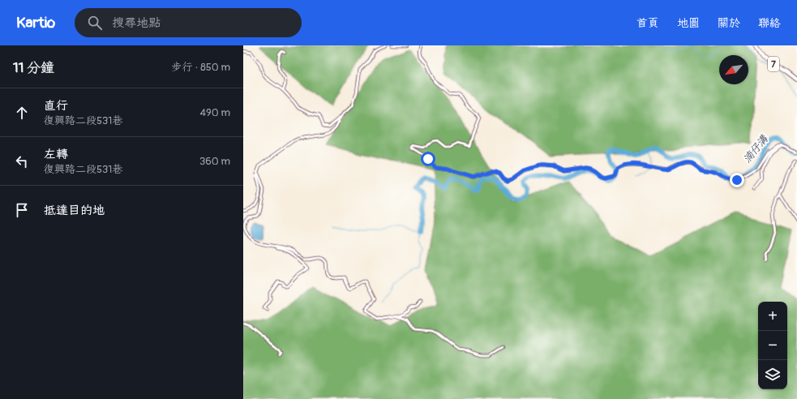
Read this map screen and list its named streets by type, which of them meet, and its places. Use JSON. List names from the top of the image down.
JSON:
{
  "streets": {
    "main road": ["7"]
  },
  "water": ["湳仔溝"],
  "north": "bottom left",
  "page": {
    "header": "Kartio",
    "search": "搜尋地點",
    "nav": [
      "首頁",
      "地圖",
      "關於",
      "聯絡"
    ],
    "heading": ["11 分鐘", "步行 · 850 m"],
    "list": [
      ["直行", "復興路二段531巷", "490 m"],
      ["左轉", "復興路二段531巷", "360 m"],
      "抵達目的地"
    ],
    "map_buttons": ["+", "−"]
  }
}
